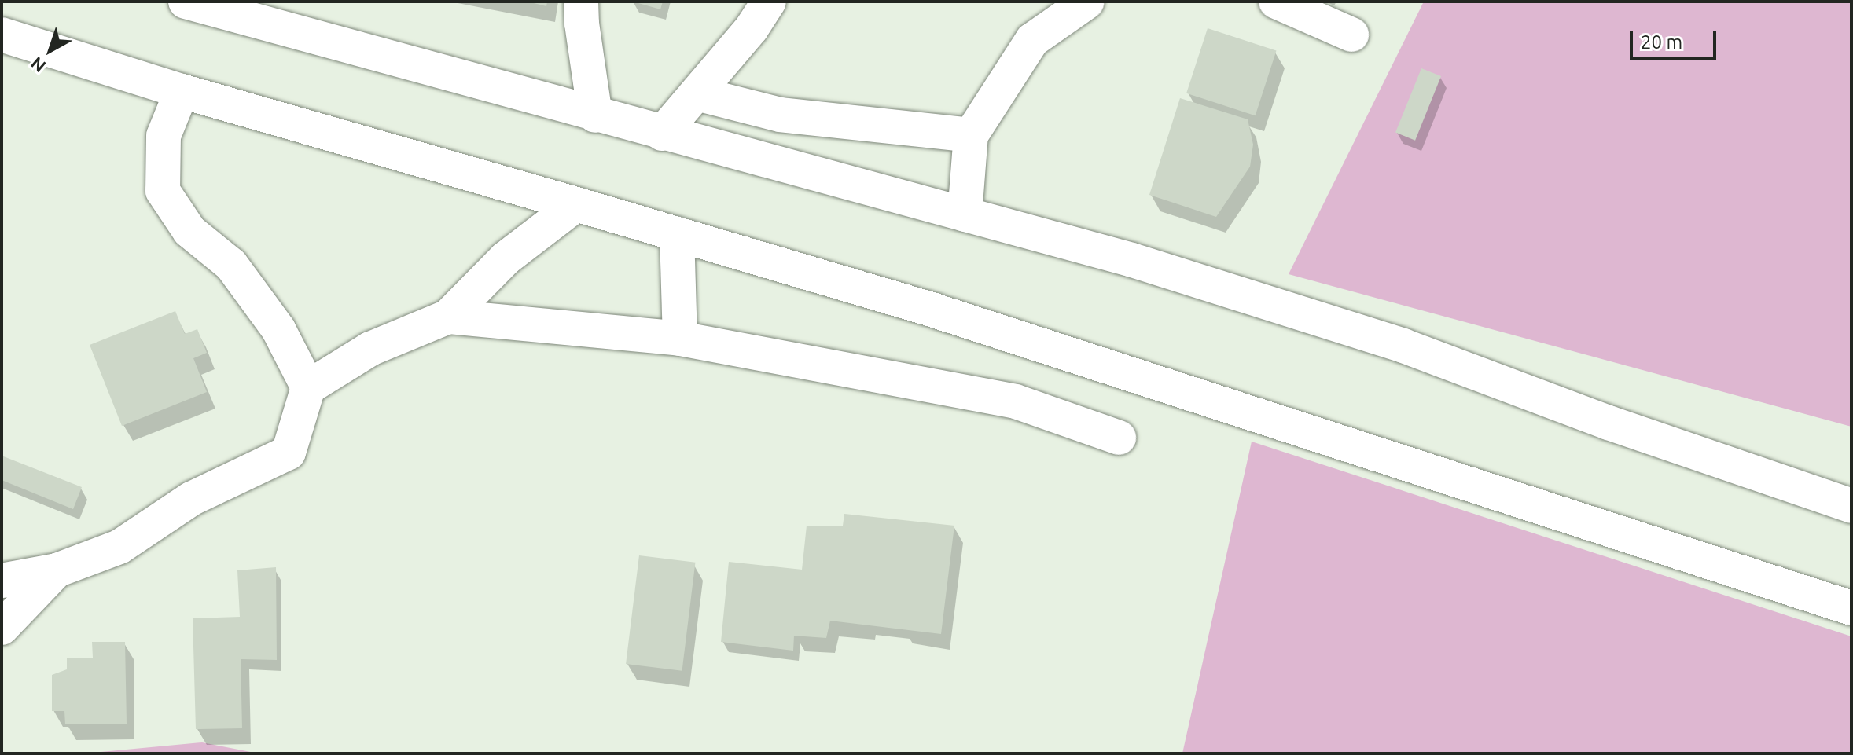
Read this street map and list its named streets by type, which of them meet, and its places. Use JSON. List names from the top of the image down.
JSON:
{
  "scale_bar": "20 m",
  "north": "bottom left"
}
